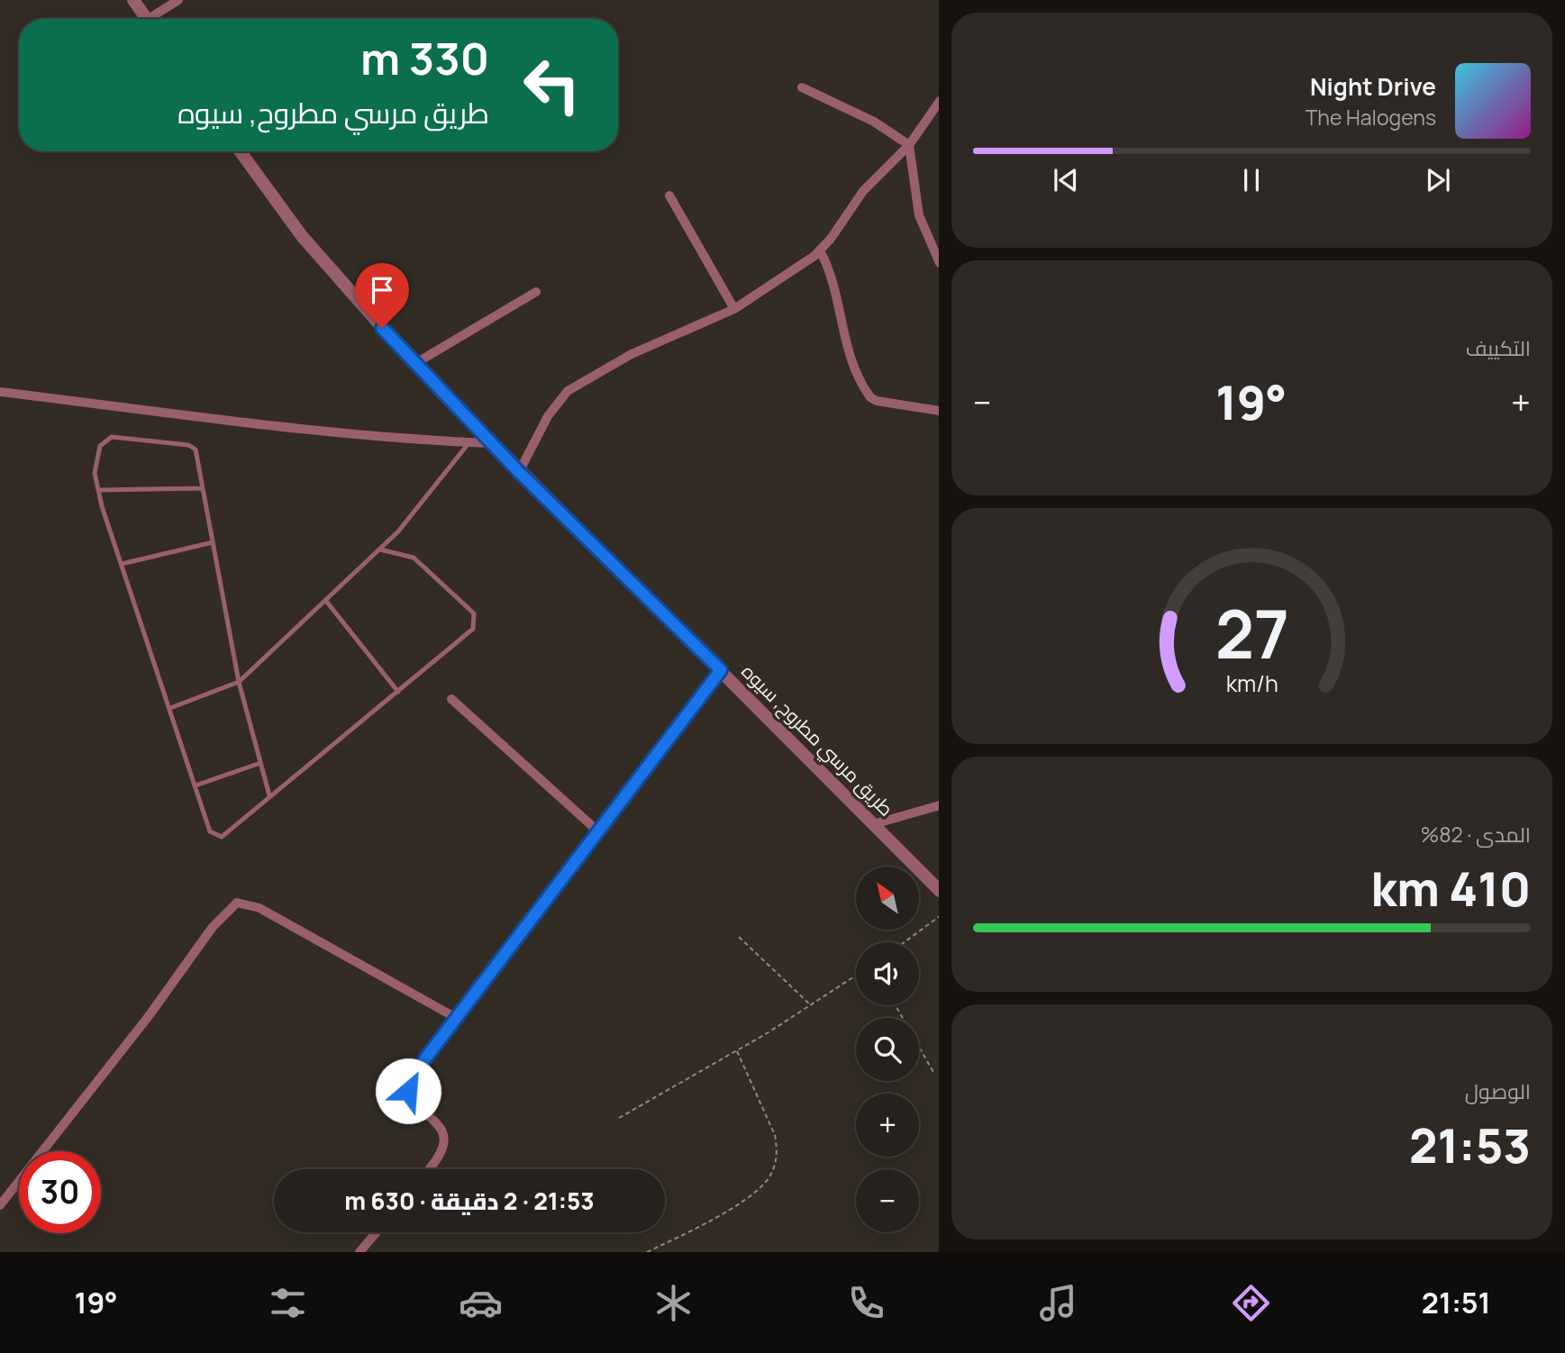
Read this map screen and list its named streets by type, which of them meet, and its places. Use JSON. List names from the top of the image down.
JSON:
{
  "streets": {
    "street": ["طريق مرسي مطروح, سيوه"]
  },
  "north": "top left",
  "page": {
    "turn": ["330 m", "طريق مرسي مطروح, سيوه"],
    "song": ["Night Drive", "The Halogens"],
    "tile": [
      "التكييف",
      ["المدى · 82%", "410 km"],
      ["الوصول", "21:53"]
    ],
    "heat": ["−", "19°", "+"],
    "map_buttons": ["+", "−"],
    "limit": "30",
    "trip": "21:53 · 2 دقيقة · 630 m",
    "tabs": ["21:51", "19°"],
    "gauge": ["27", "km/h"]
  }
}
